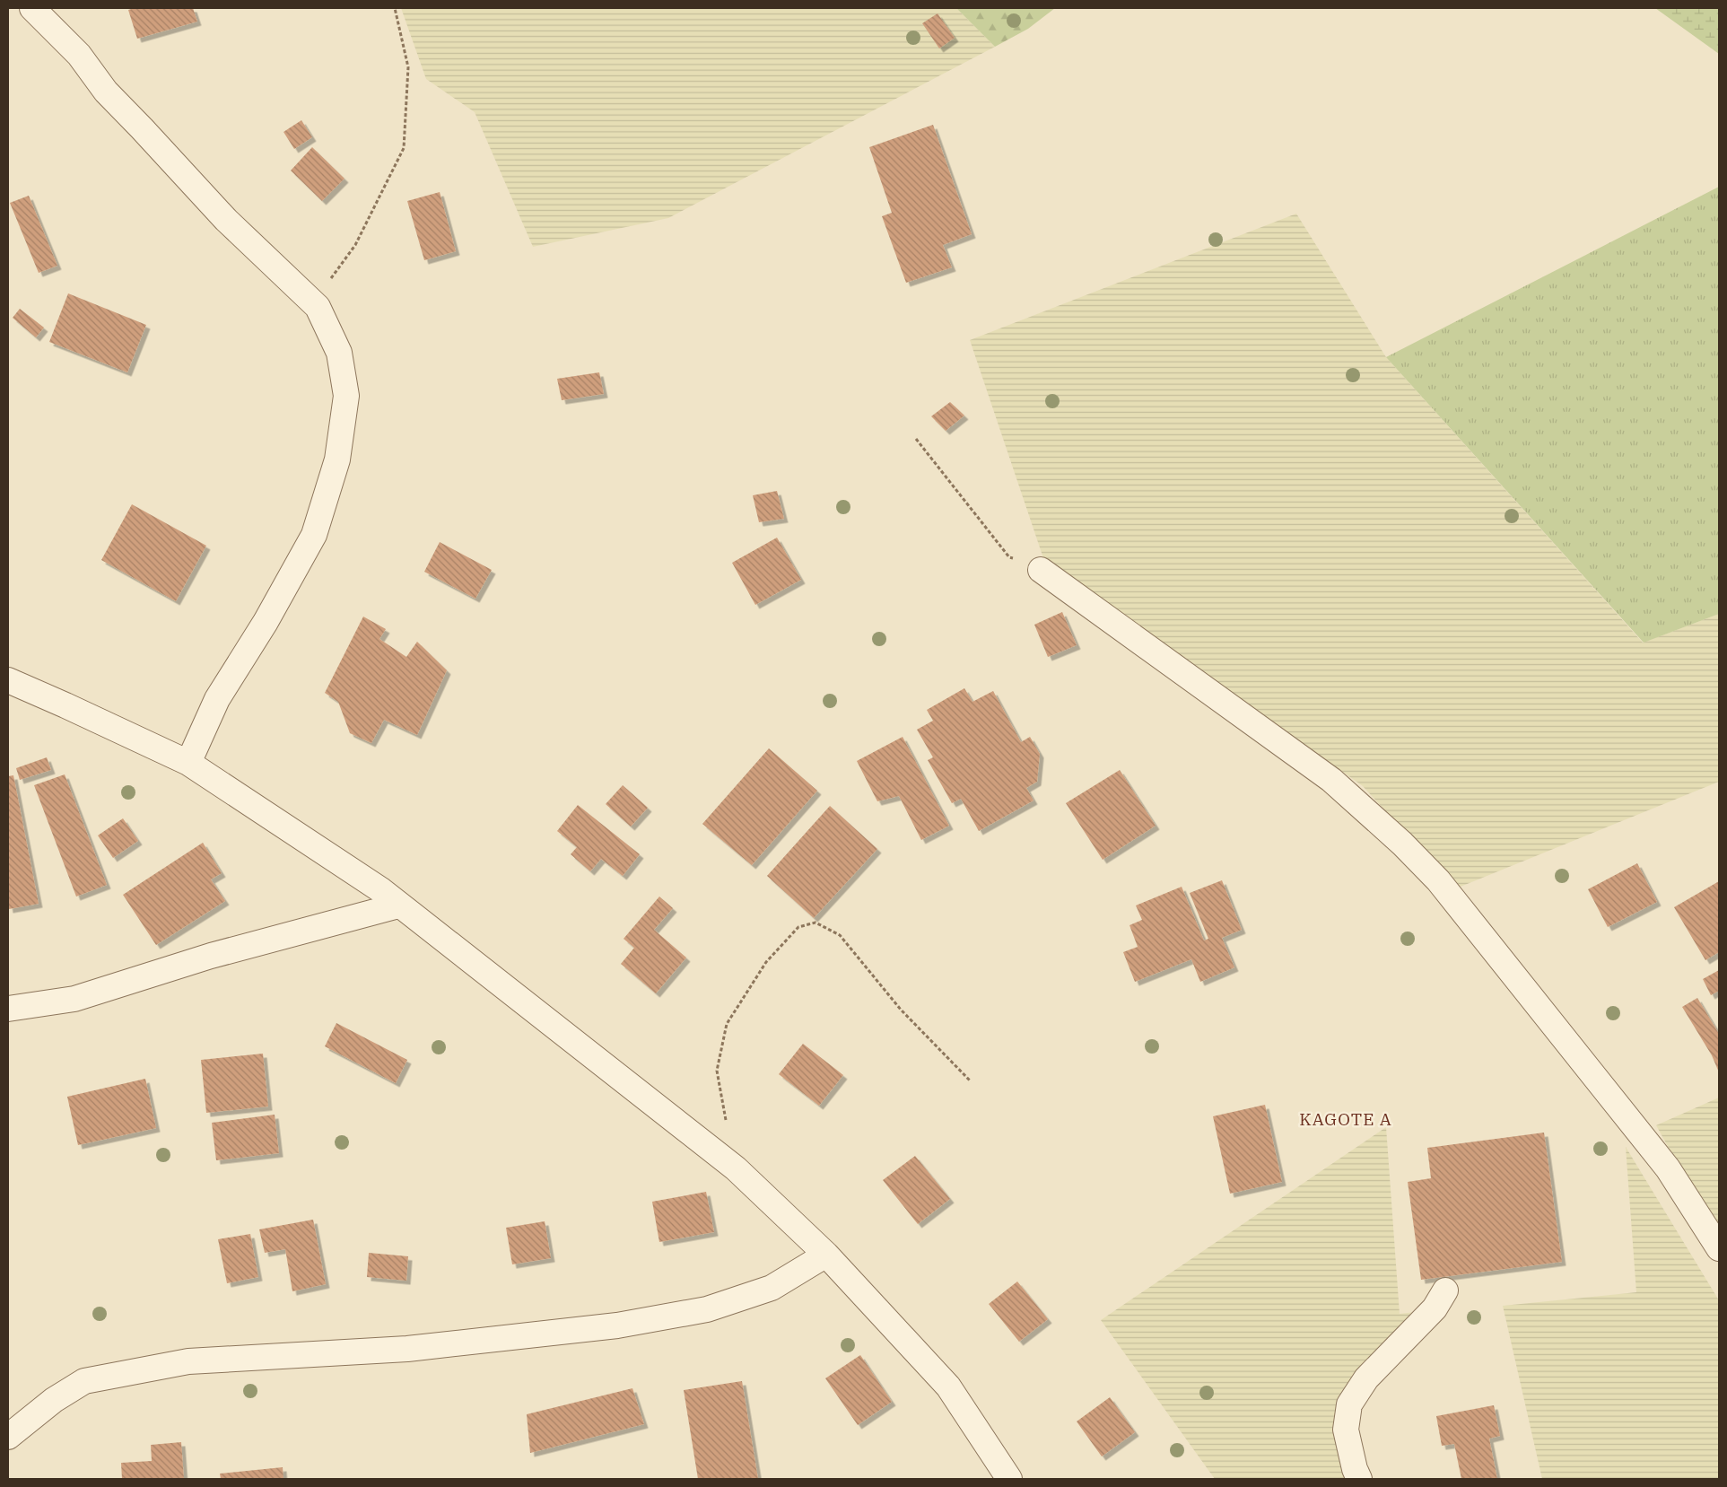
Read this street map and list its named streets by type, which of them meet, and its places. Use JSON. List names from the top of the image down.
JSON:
{
  "districts": ["KAGOTE A"]
}
